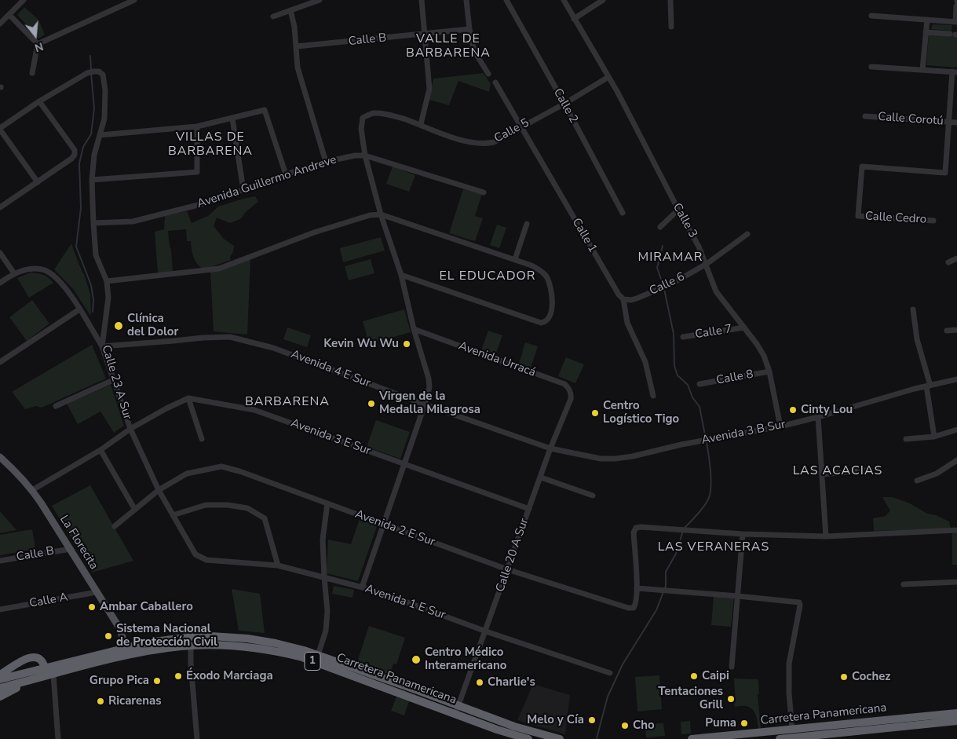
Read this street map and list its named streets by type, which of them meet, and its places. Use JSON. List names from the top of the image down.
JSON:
{
  "streets": {
    "highway": ["1", "Carretera Panamericana"],
    "main road": ["La Florecita"],
    "street": [
      "Calle B",
      "Calle 2",
      "Calle Corotú",
      "Calle 5",
      "Avenida Guillermo Andreve",
      "Calle Cedro",
      "Calle 3",
      "Calle 1",
      "Calle 6",
      "Calle 7",
      "Avenida Urracá",
      "Avenida 4 E Sur",
      "Calle 8",
      "Calle 23 A Sur",
      "Avenida 3 B Sur",
      "Avenida 3 E Sur",
      "Avenida 2 E Sur",
      "Calle 20 A Sur",
      "Calle A",
      "Avenida 1 E Sur"
    ]
  },
  "crossings": [
    ["Calle B", "La Florecita"],
    ["Calle 2", "Calle 5"],
    ["Calle Corotú", "Calle Cedro"],
    ["Calle 5", "Avenida Guillermo Andreve"],
    ["Calle 5", "Calle 3"],
    ["Calle 5", "Calle 1"],
    ["Avenida Guillermo Andreve", "Calle 23 A Sur"],
    ["Calle 3", "Calle 6"],
    ["Calle 3", "Calle 7"],
    ["Calle 3", "Calle 8"],
    ["Calle 3", "Avenida 3 B Sur"],
    ["Calle 1", "Calle 6"],
    ["Avenida Urracá", "Calle 20 A Sur"],
    ["Avenida 4 E Sur", "Calle 23 A Sur"],
    ["Avenida 4 E Sur", "Avenida 3 B Sur"],
    ["Avenida 4 E Sur", "Calle 20 A Sur"],
    ["Calle 23 A Sur", "Avenida 2 E Sur"],
    ["Calle 23 A Sur", "Avenida 1 E Sur"],
    ["Avenida 3 B Sur", "Calle 20 A Sur"],
    ["Avenida 3 E Sur", "Calle 20 A Sur"],
    ["Avenida 2 E Sur", "Calle 20 A Sur"],
    ["La Florecita", "Calle A"],
    ["La Florecita", "Carretera Panamericana"],
    ["Calle 20 A Sur", "Avenida 1 E Sur"],
    ["Calle 20 A Sur", "Carretera Panamericana"]
  ],
  "districts": [
    "VALLE DE BARBARENA",
    "VILLAS DE BARBARENA",
    "MIRAMAR",
    "EL EDUCADOR",
    "BARBARENA",
    "LAS ACACIAS",
    "LAS VERANERAS"
  ],
  "places": [
    "Clínica del Dolor",
    "Kevin Wu Wu",
    "Virgen de la Medalla Milagrosa",
    "Cinty Lou",
    "Centro Logístico Tigo",
    "Ambar Caballero",
    "Sistema Nacional de Protección Civil",
    "Centro Médico Interamericano",
    "Éxodo Marciaga",
    "Caipi",
    "Cochez",
    "Grupo Pica",
    "Charlie's",
    "Tentaciones Grill",
    "Ricarenas",
    "Melo y Cía",
    "Puma",
    "Cho"
  ],
  "north": "bottom"
}
